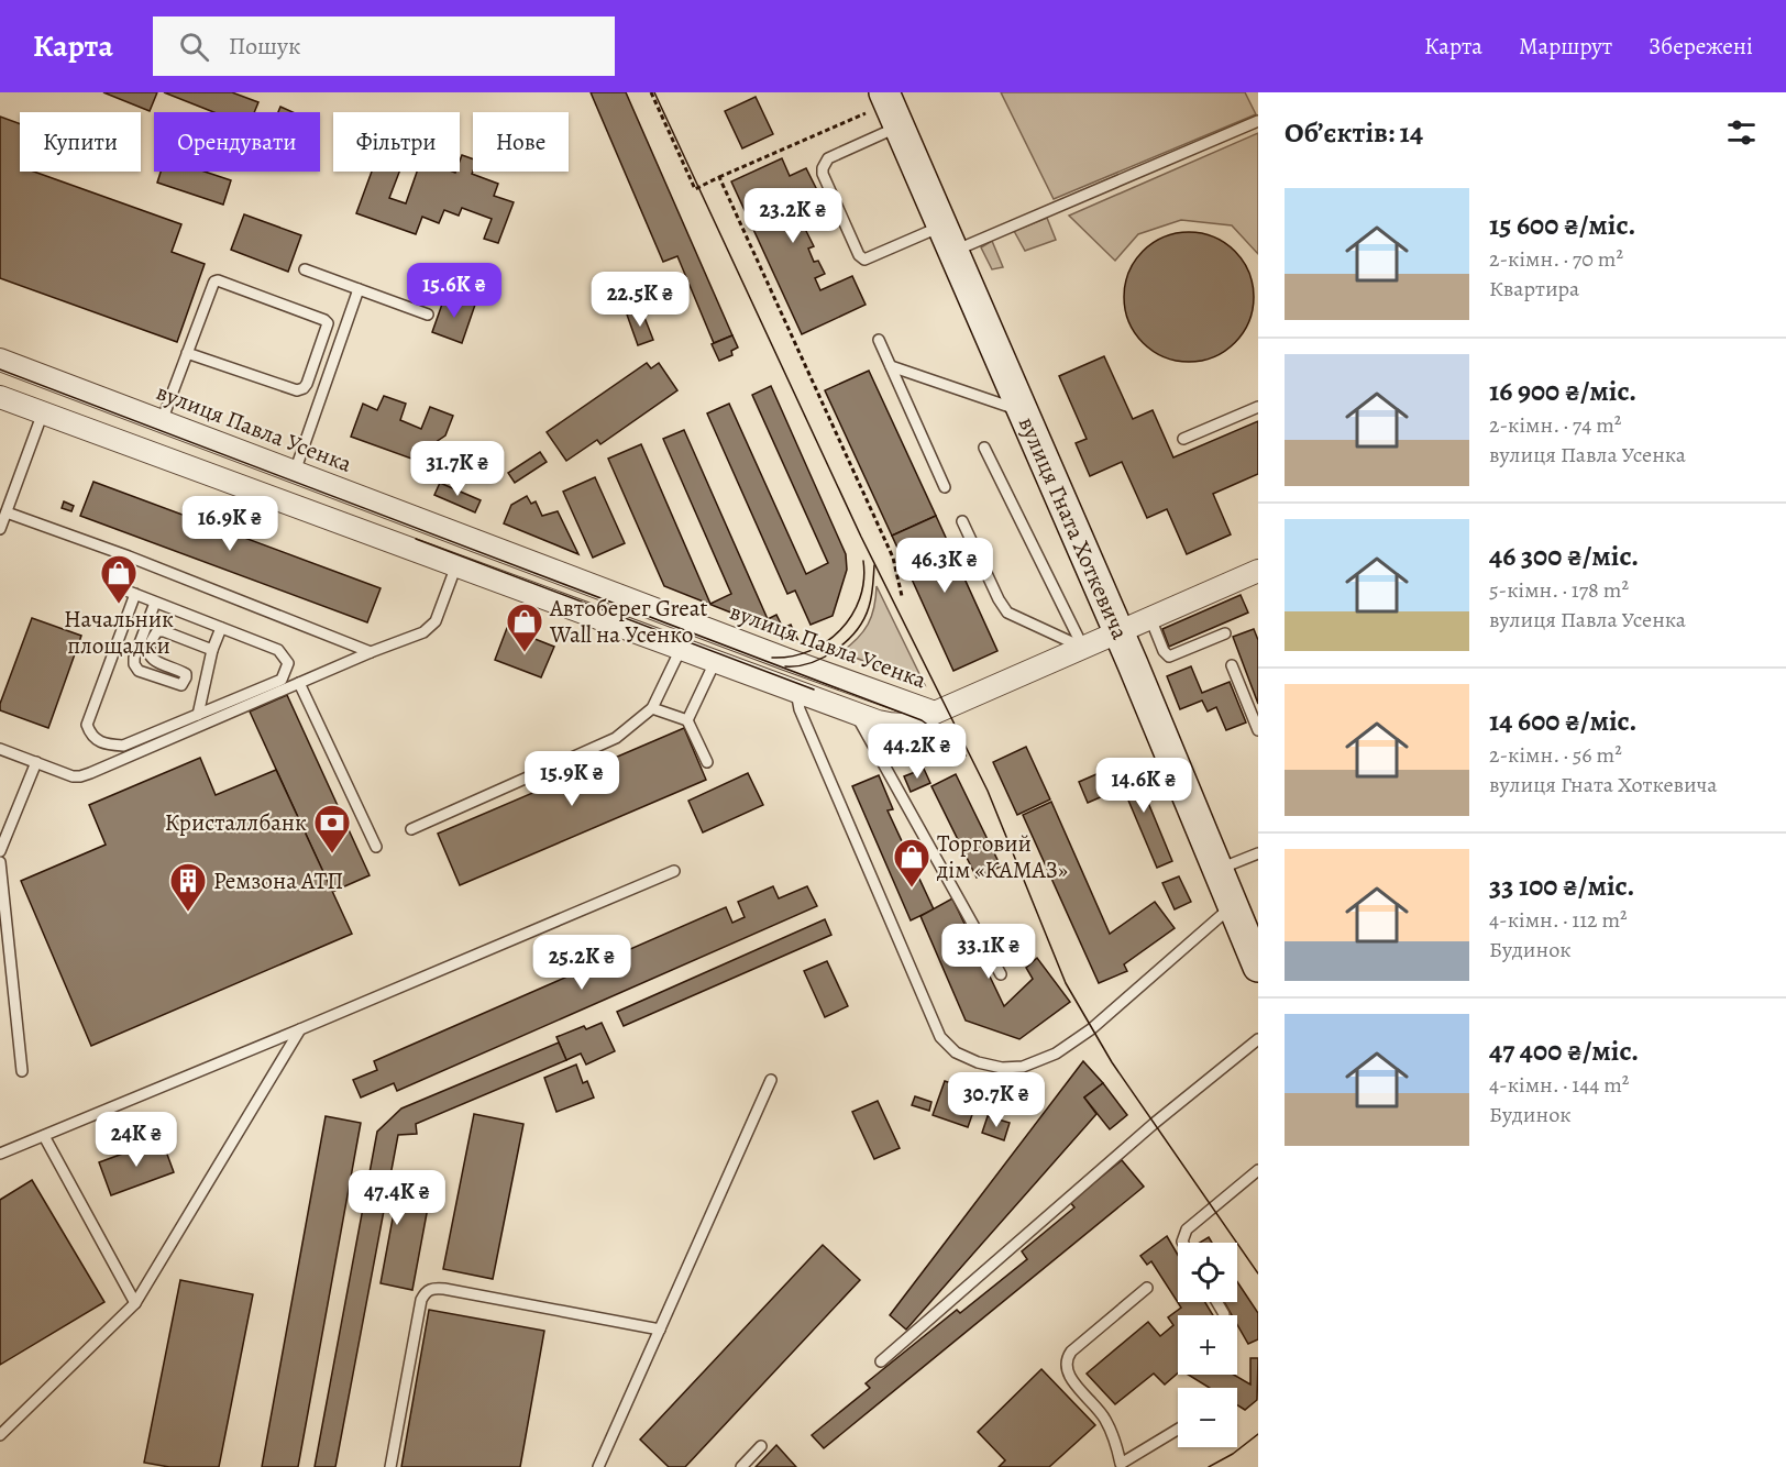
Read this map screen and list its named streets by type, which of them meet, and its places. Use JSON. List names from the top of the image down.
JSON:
{
  "streets": {
    "street": ["вулиця Павла Усенка", "вулиця Гната Хоткевича"]
  },
  "crossings": [
    ["вулиця Павла Усенка", "вулиця Гната Хоткевича"]
  ],
  "places": {
    "shop": ["Начальник площадки", "Автоберег Great Wall на Усенко", "Торговий дім «КАМАЗ»"],
    "bank": ["Кристаллбанк"],
    "building": ["Ремзона АТП"]
  },
  "page": {
    "header": "Карта",
    "search": "Пошук",
    "nav": ["Карта", "Маршрут", "Збережені"],
    "heading": "Об’єктів: 14",
    "chip": [
      "Купити",
      "Орендувати",
      "Фільтри",
      "Нове"
    ],
    "list": [
      {
        "name": "15 600 ₴/міс.",
        "note": "2-кімн. · 70 m² · Квартира"
      },
      {
        "name": "16 900 ₴/міс.",
        "note": "2-кімн. · 74 m² · вулиця Павла Усенка"
      },
      {
        "name": "46 300 ₴/міс.",
        "note": "5-кімн. · 178 m² · вулиця Павла Усенка"
      },
      {
        "name": "14 600 ₴/міс.",
        "note": "2-кімн. · 56 m² · вулиця Гната Хоткевича"
      },
      {
        "name": "33 100 ₴/міс.",
        "note": "4-кімн. · 112 m² · Будинок"
      },
      {
        "name": "47 400 ₴/міс.",
        "note": "4-кімн. · 144 m² · Будинок"
      }
    ],
    "price": [
      "23.2K ₴",
      "15.6K ₴",
      "22.5K ₴",
      "31.7K ₴",
      "16.9K ₴",
      "46.3K ₴",
      "44.2K ₴",
      "15.9K ₴",
      "14.6K ₴",
      "33.1K ₴",
      "25.2K ₴",
      "30.7K ₴",
      "24K ₴",
      "47.4K ₴"
    ],
    "map_buttons": ["+", "−"]
  }
}
